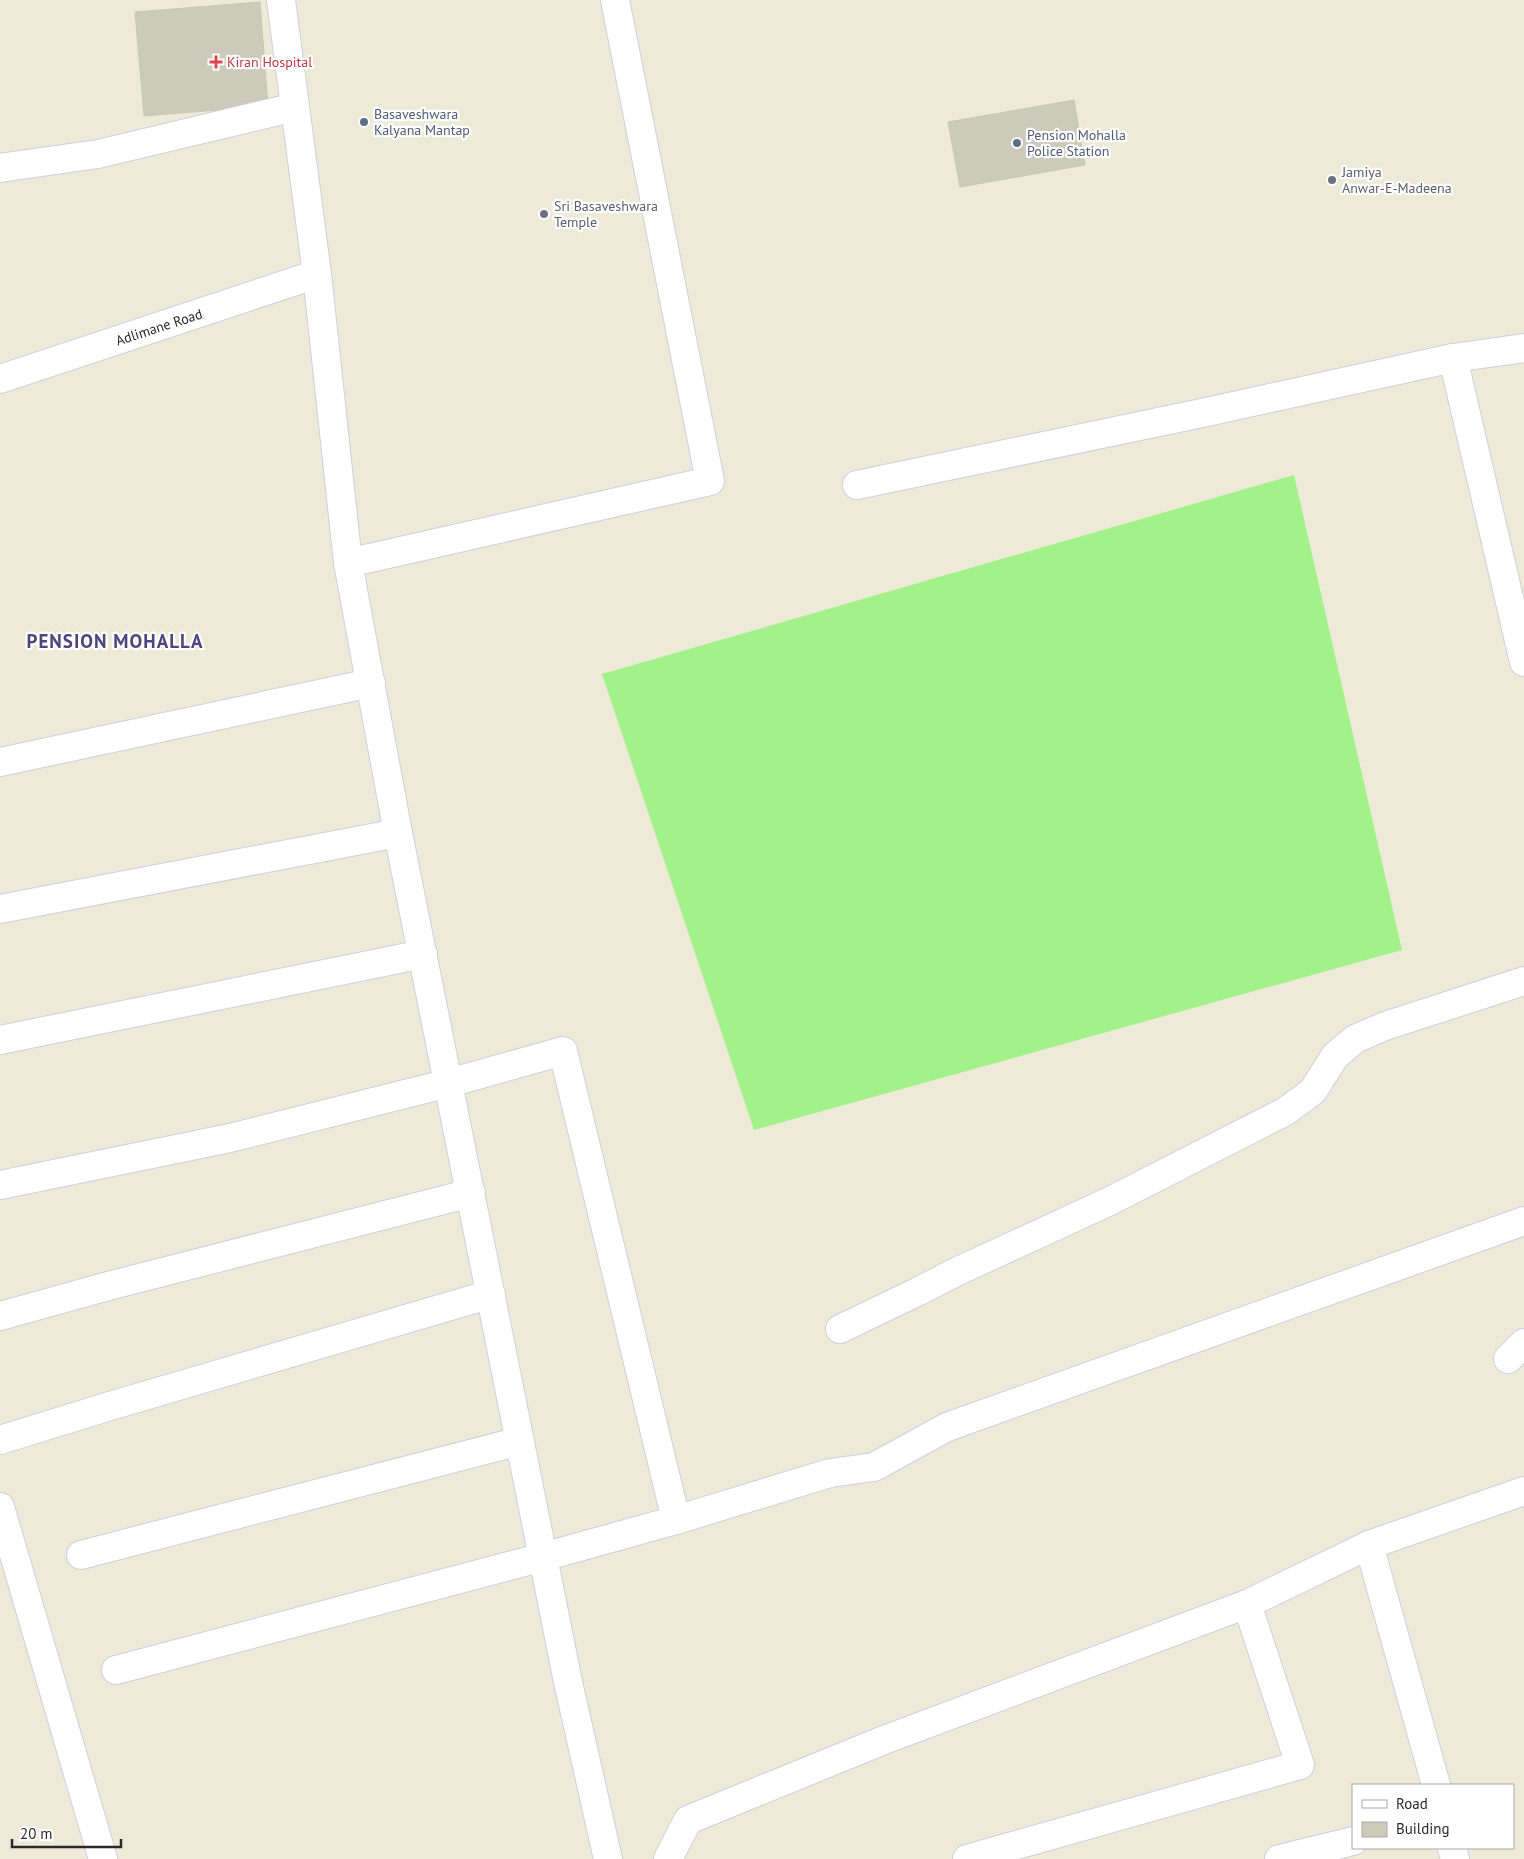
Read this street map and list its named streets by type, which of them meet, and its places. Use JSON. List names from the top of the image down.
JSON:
{
  "streets": {
    "street": ["Adlimane Road"]
  },
  "districts": ["PENSION MOHALLA"],
  "places": {
    "health": ["Kiran Hospital"],
    "other": [
      "Basaveshwara Kalyana Mantap",
      "Pension Mohalla Police Station",
      "Jamiya Anwar-E-Madeena",
      "Sri Basaveshwara Temple"
    ]
  },
  "legend": ["Road", "Building"],
  "scale_bar": "20 m"
}
